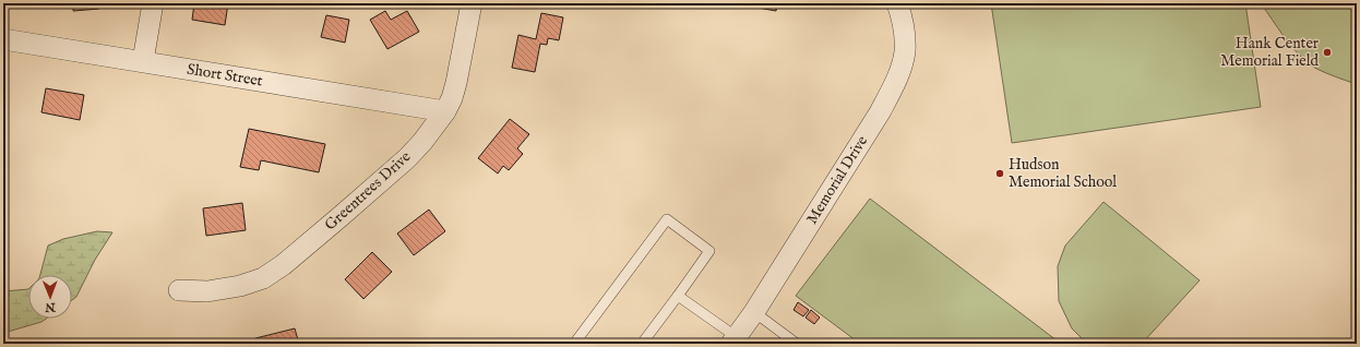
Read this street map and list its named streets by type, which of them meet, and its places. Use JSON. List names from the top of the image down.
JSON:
{
  "streets": {
    "street": ["Short Street", "Memorial Drive", "Greentrees Drive"]
  },
  "crossings": [
    ["Short Street", "Greentrees Drive"]
  ],
  "places": ["Hank Center Memorial Field", "Hudson Memorial School"],
  "north": "bottom"
}
